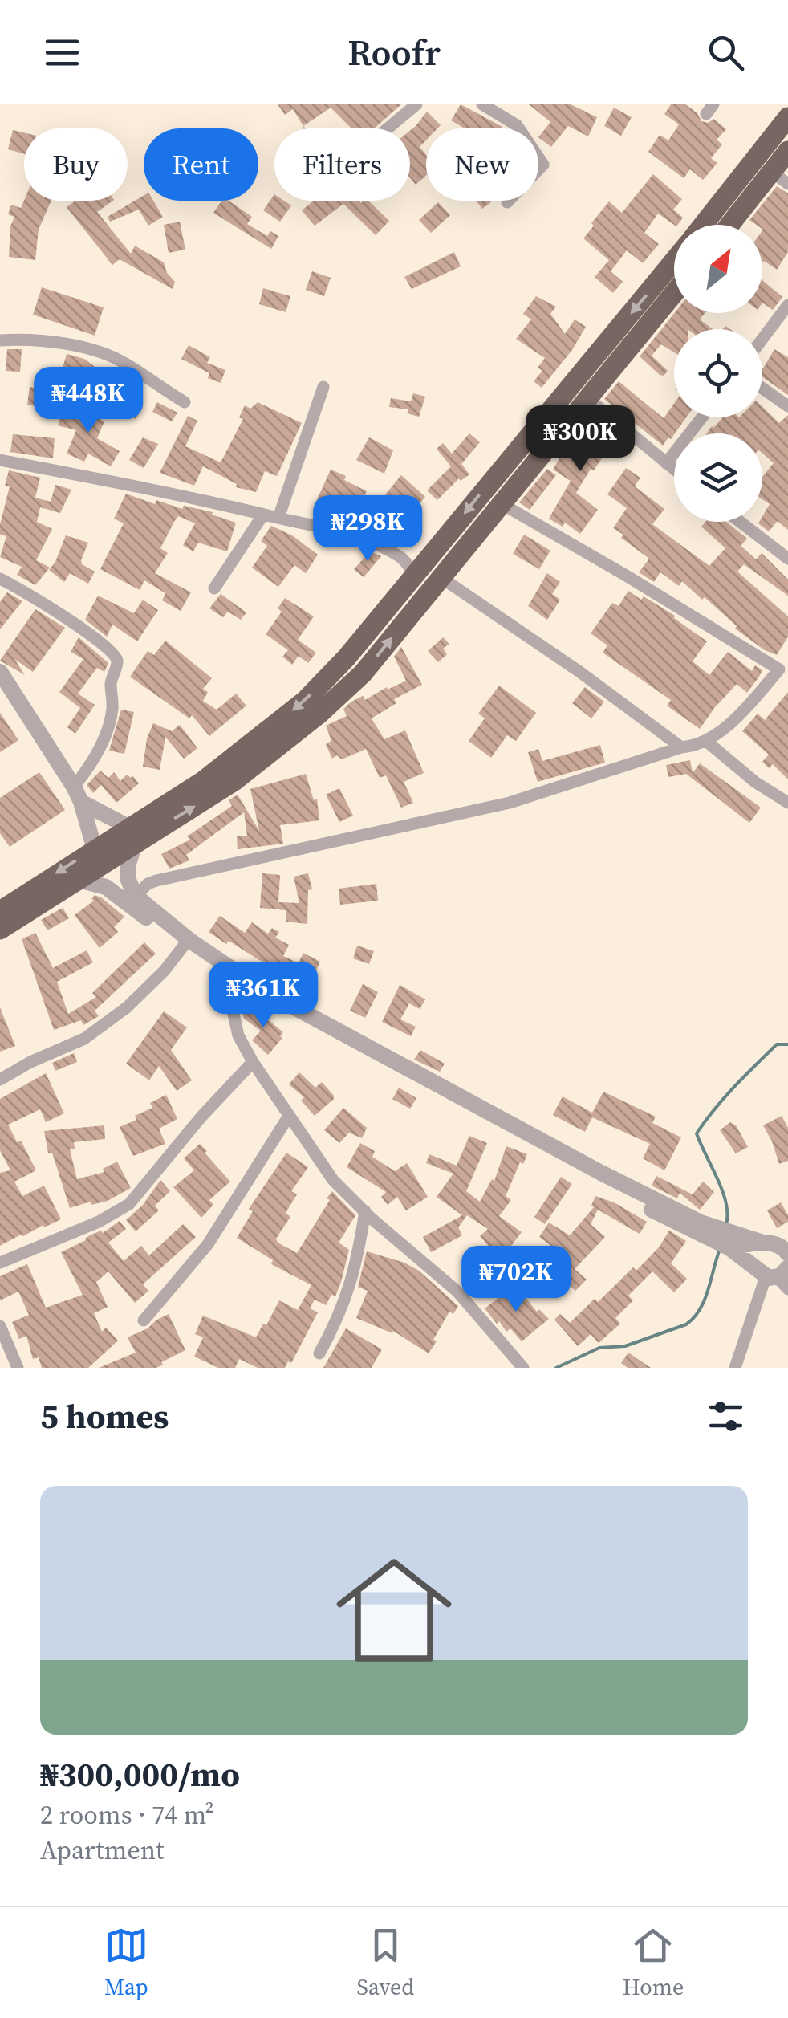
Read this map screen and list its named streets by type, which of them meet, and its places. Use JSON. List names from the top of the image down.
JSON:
{
  "north": "top right",
  "page": {
    "header": "Roofr",
    "chip": [
      "Buy",
      "Rent",
      "Filters",
      "New"
    ],
    "price": [
      "₦448K",
      "₦300K",
      "₦298K",
      "₦361K",
      "₦702K"
    ],
    "heading": "5 homes",
    "list": [
      {
        "name": "₦300,000/mo",
        "note": "2 rooms · 74 m² · Apartment"
      }
    ],
    "tabs": ["Map", "Saved", "Home"]
  }
}
